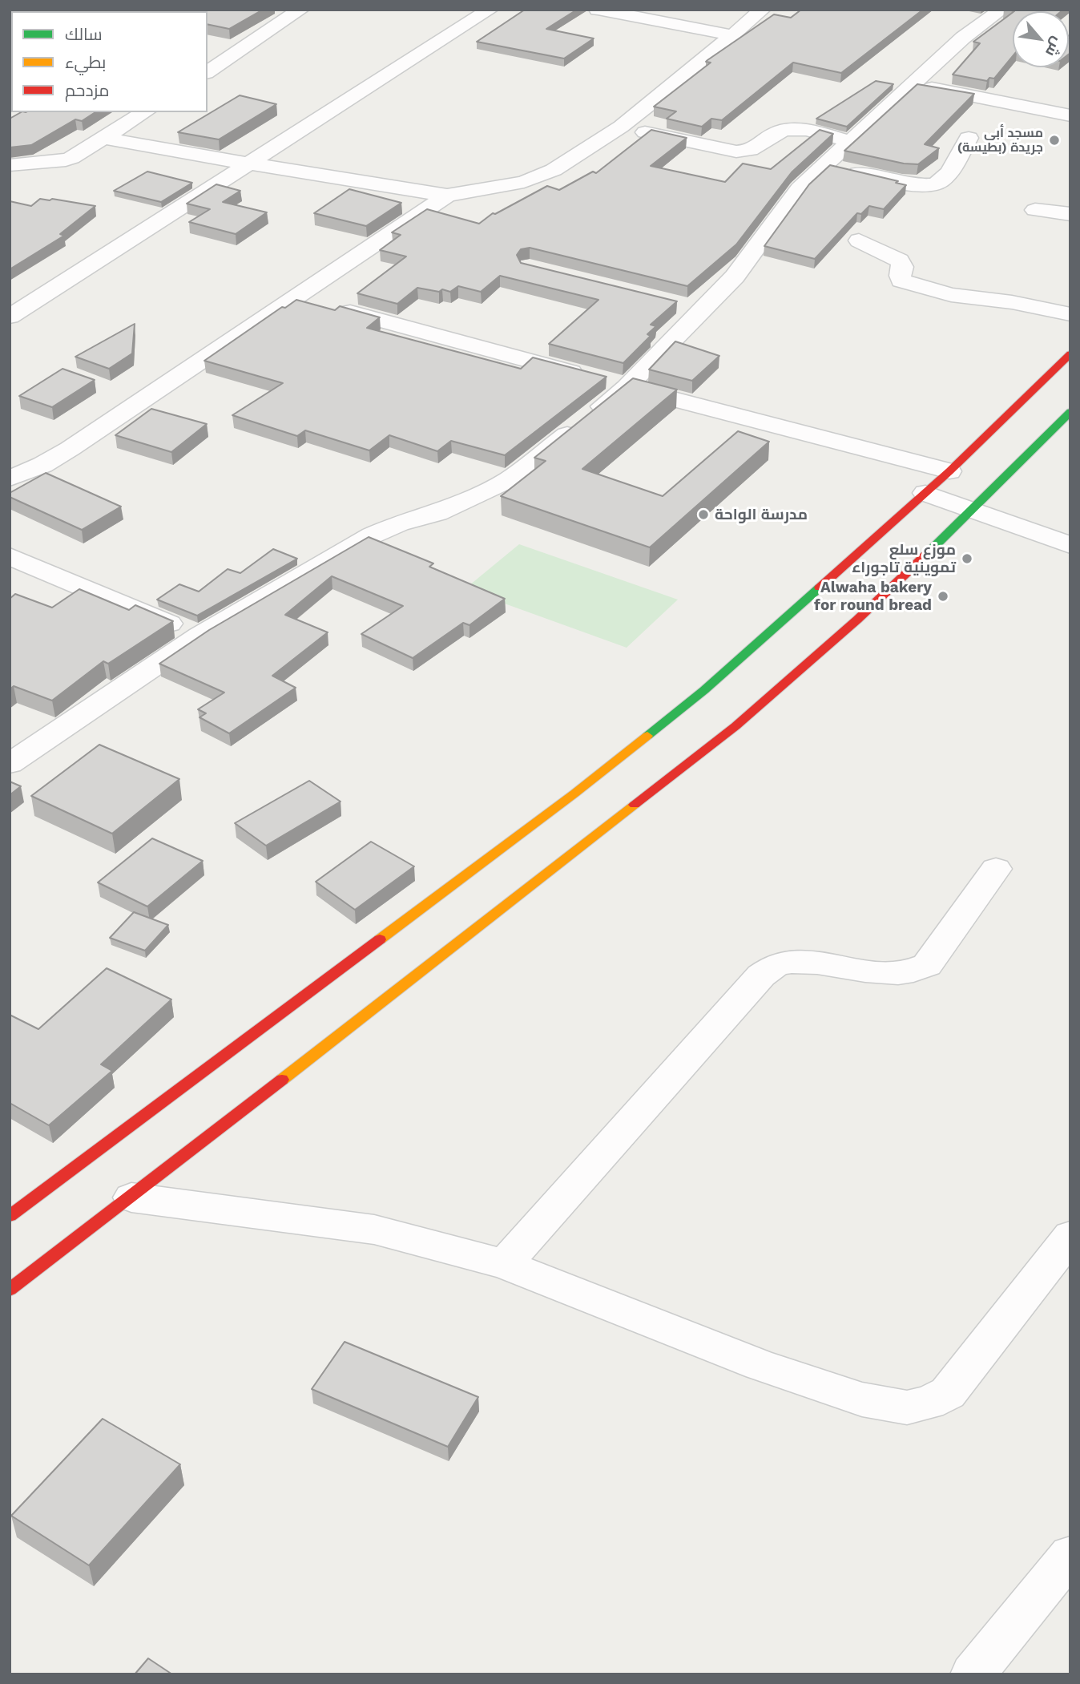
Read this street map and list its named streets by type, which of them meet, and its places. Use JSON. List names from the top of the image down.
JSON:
{
  "places": [
    "مسجد أبي جريدة (بطيسة)",
    "مدرسة الواحة",
    "موزع سلع تموينية تاجوراء",
    "Alwaha bakery for round bread"
  ],
  "legend": ["سالك", "بطيء", "مزدحم"],
  "north": "bottom right"
}
